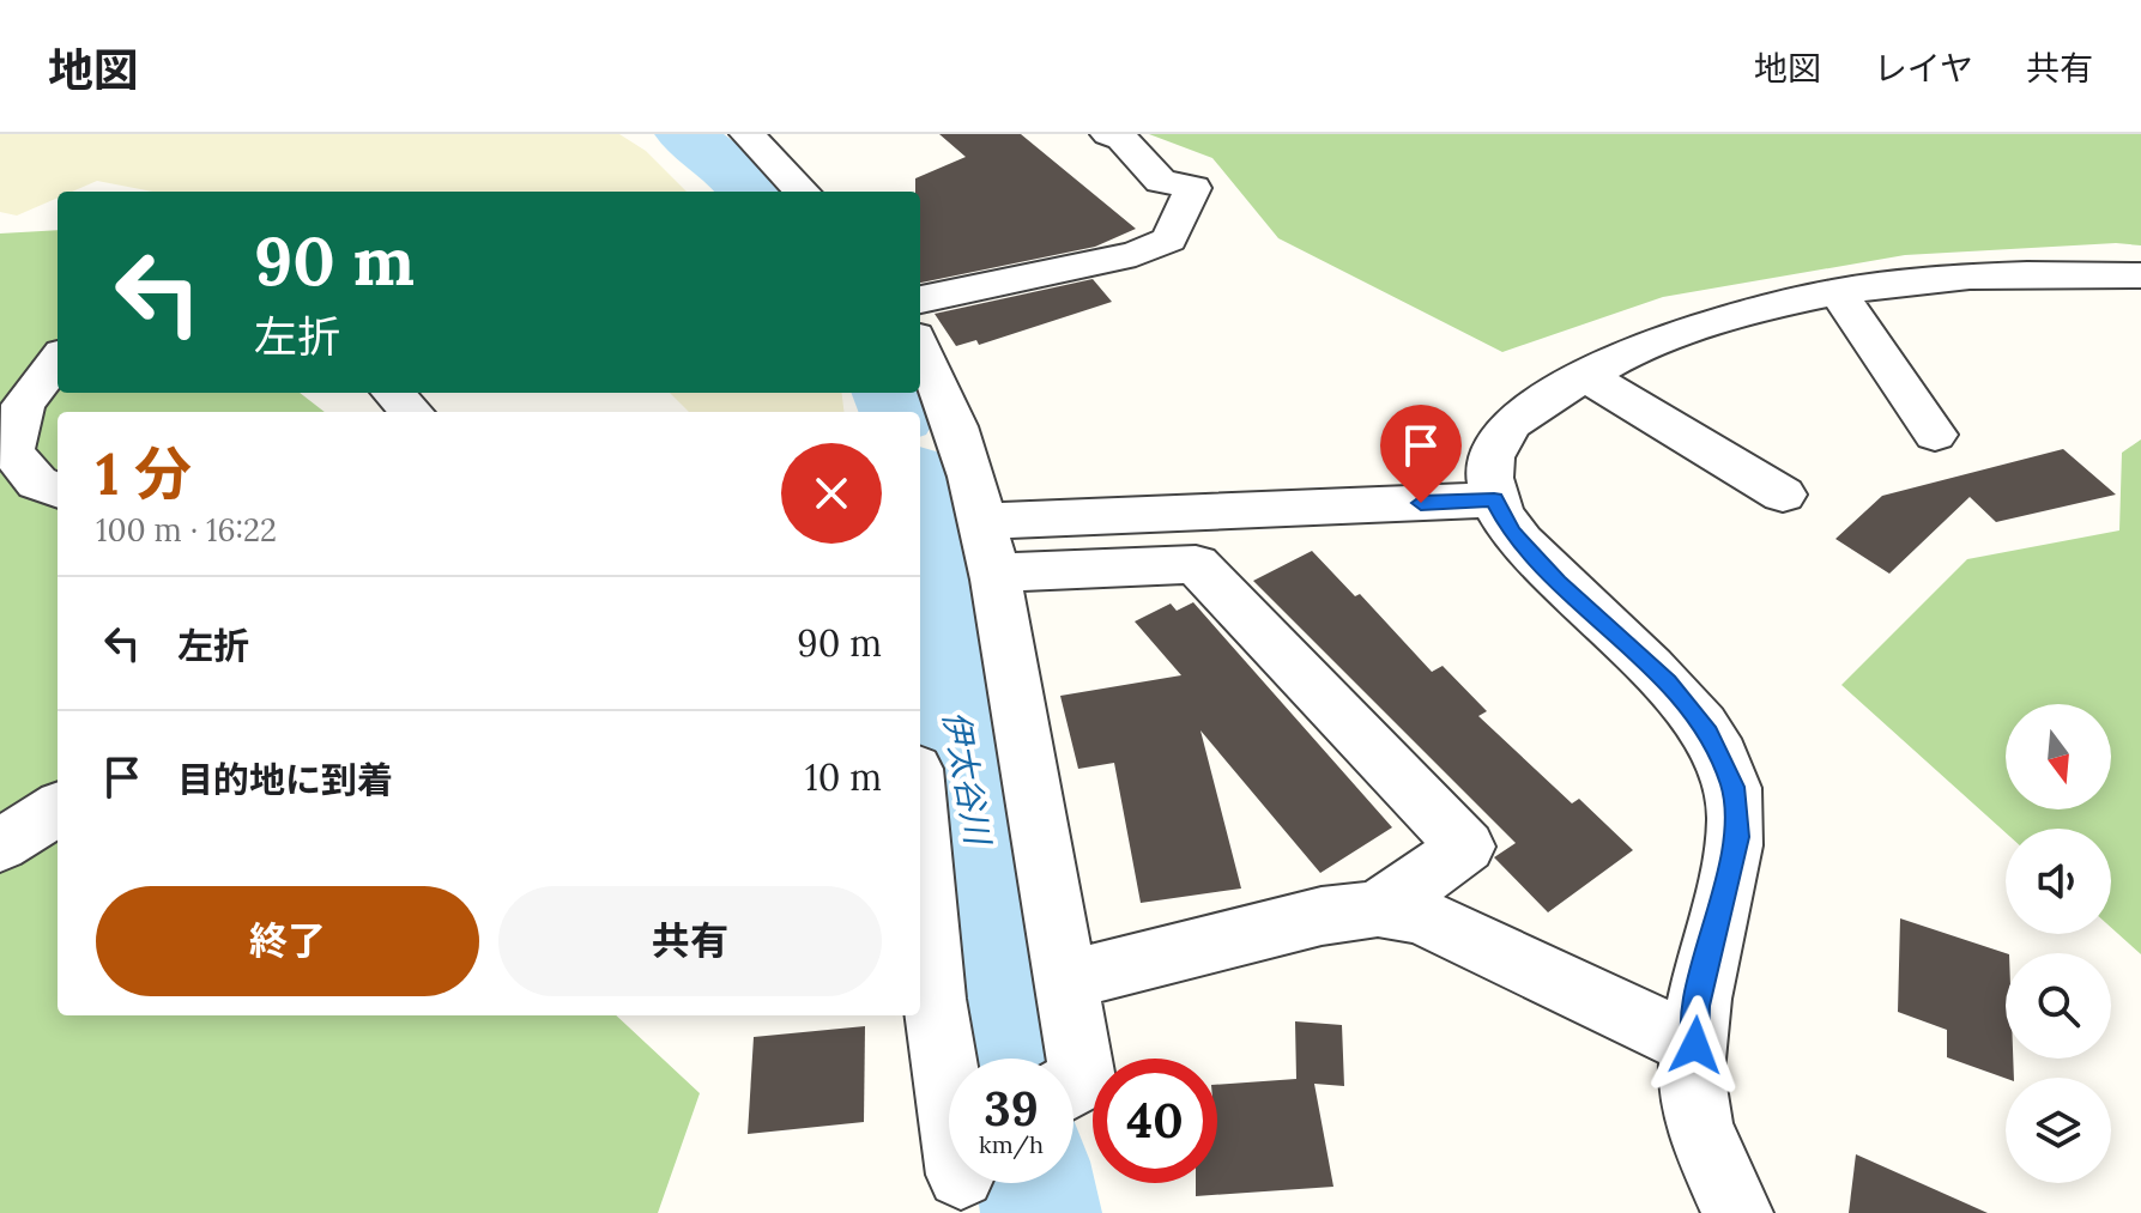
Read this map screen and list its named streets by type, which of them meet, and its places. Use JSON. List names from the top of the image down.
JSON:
{
  "water": ["伊太谷川"],
  "north": "bottom",
  "page": {
    "header": "地図",
    "nav": ["地図", "レイヤ", "共有"],
    "turn": ["90 m", "左折"],
    "heading": ["1 分", "100 m · 16:22"],
    "list": [
      {
        "name": "左折",
        "value": "90 m"
      },
      {
        "name": "目的地に到着",
        "value": "10 m"
      }
    ],
    "buttons": ["終了", "共有"],
    "speed": "39 km/h",
    "limit": "40"
  }
}
